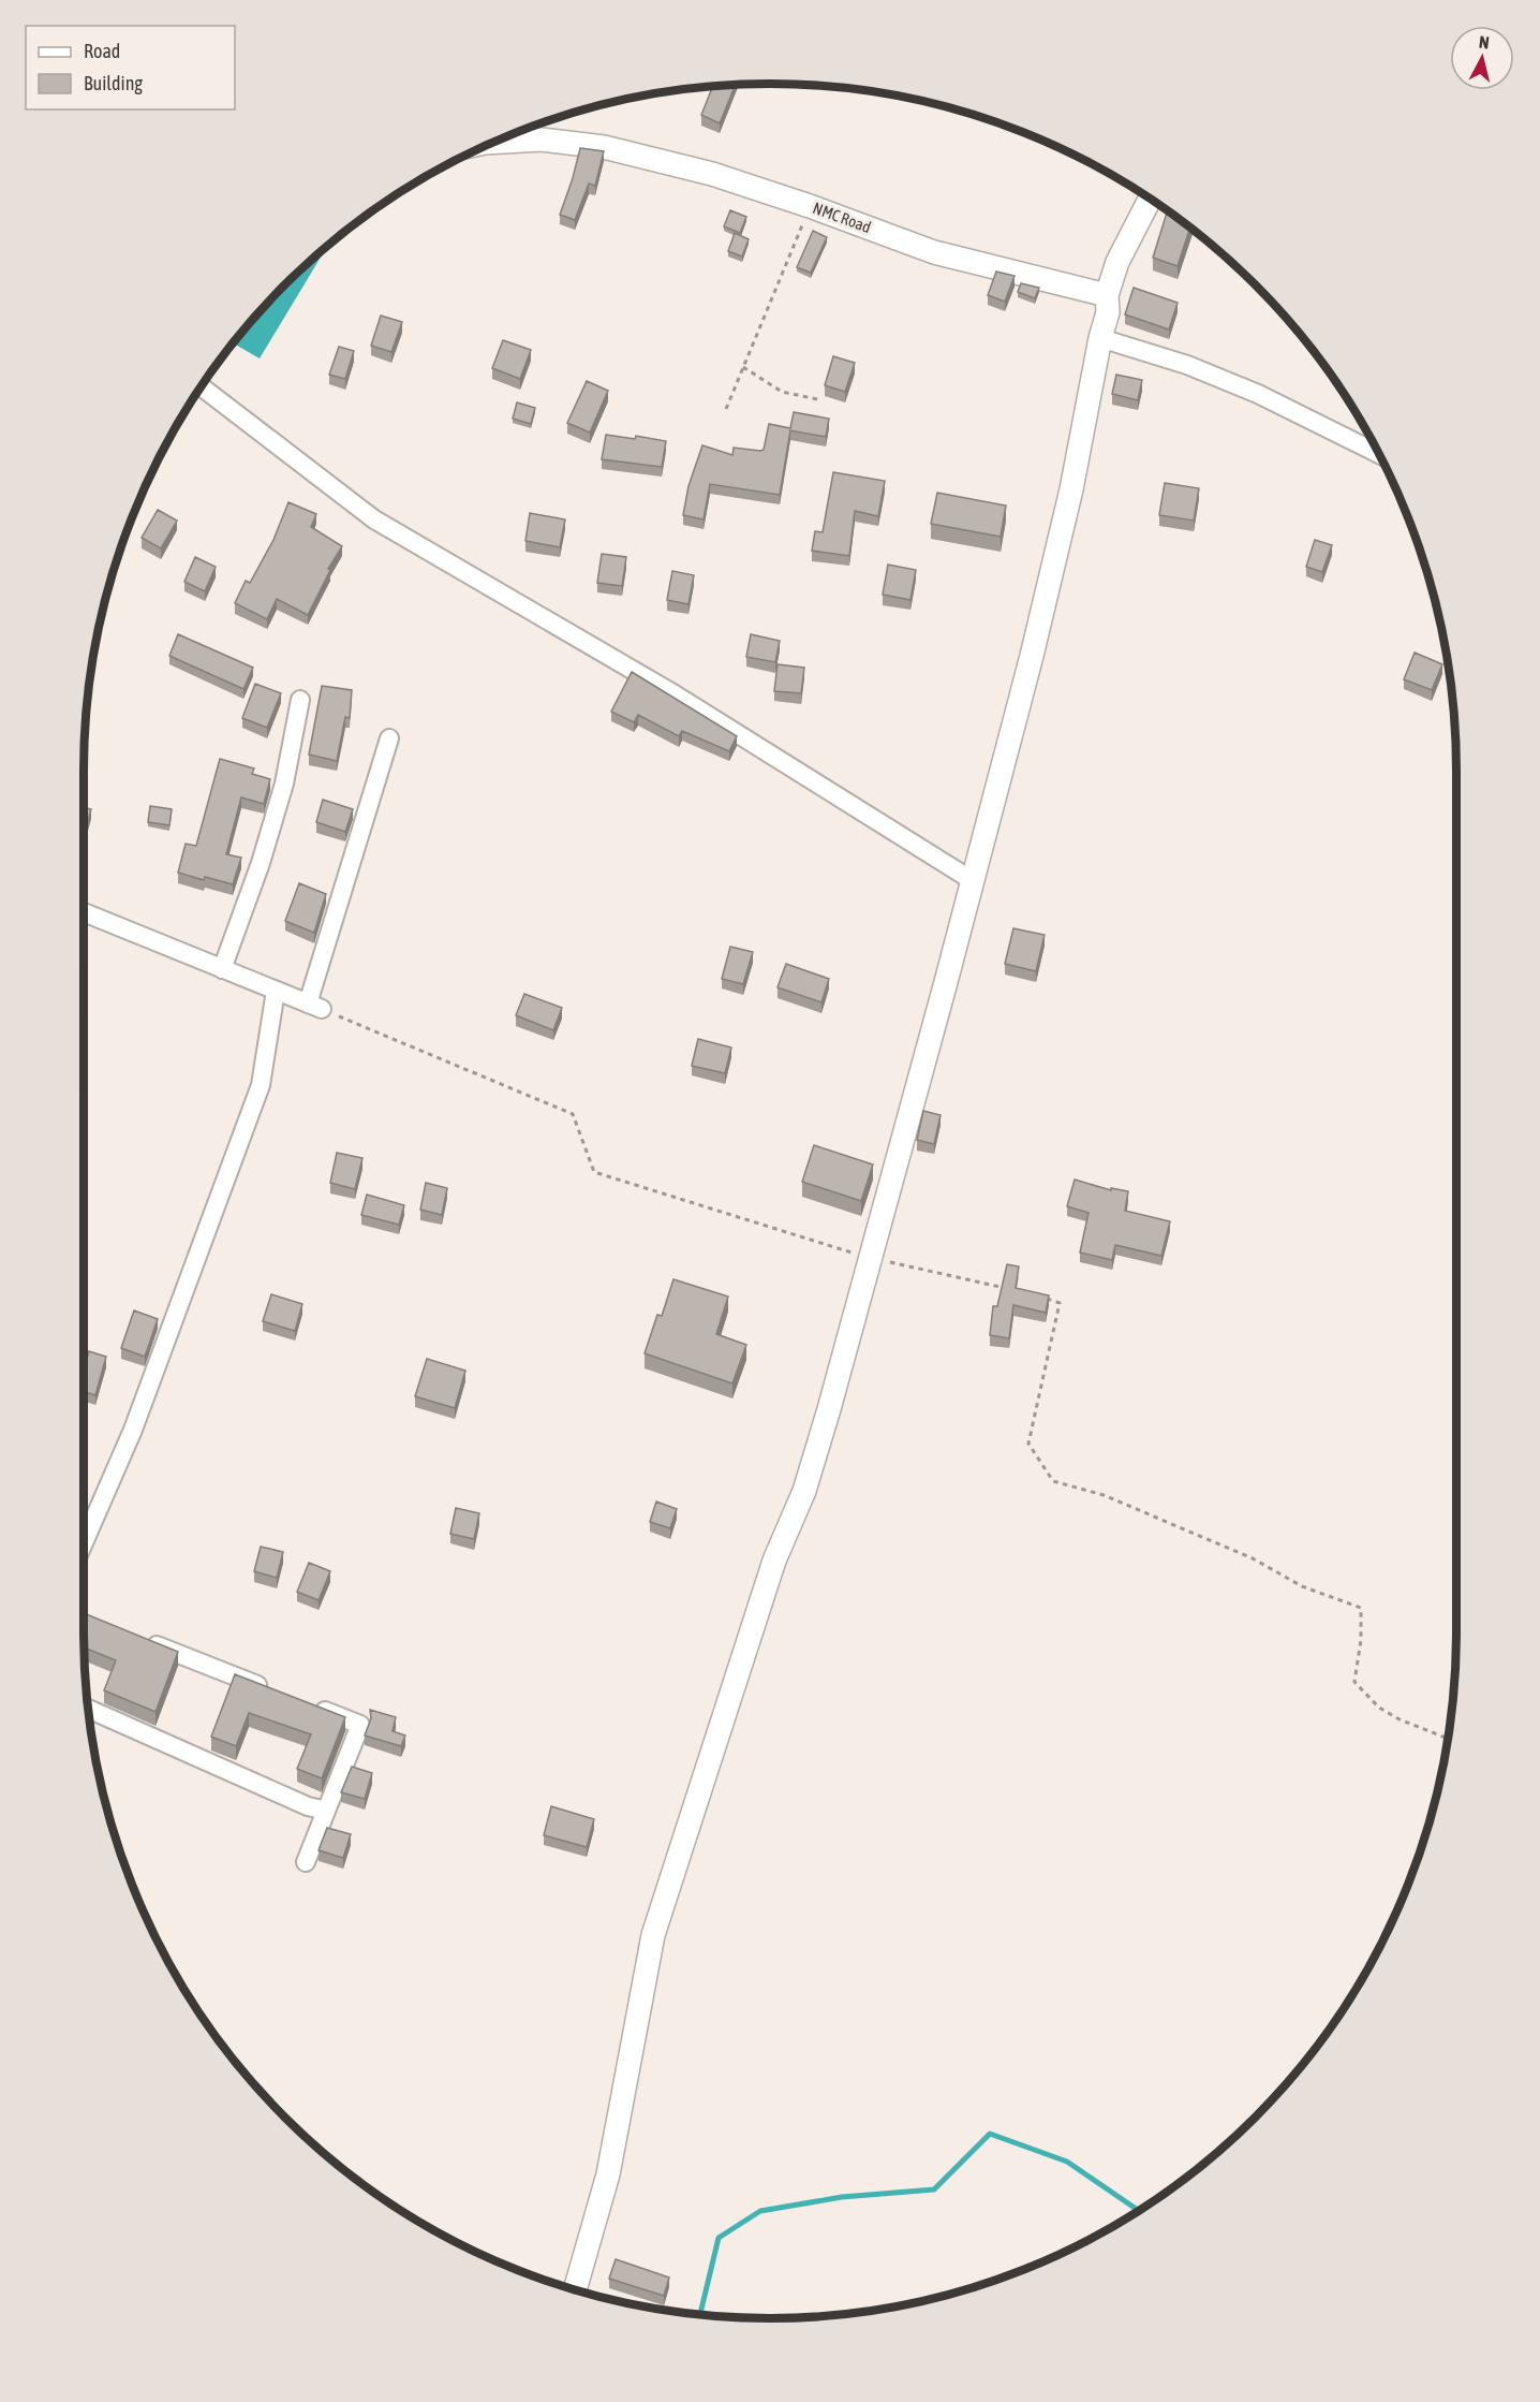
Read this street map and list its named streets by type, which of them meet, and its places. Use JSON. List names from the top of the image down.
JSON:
{
  "streets": {
    "street": ["NMC Road"]
  },
  "legend": ["Road", "Building"],
  "north": "top"
}
